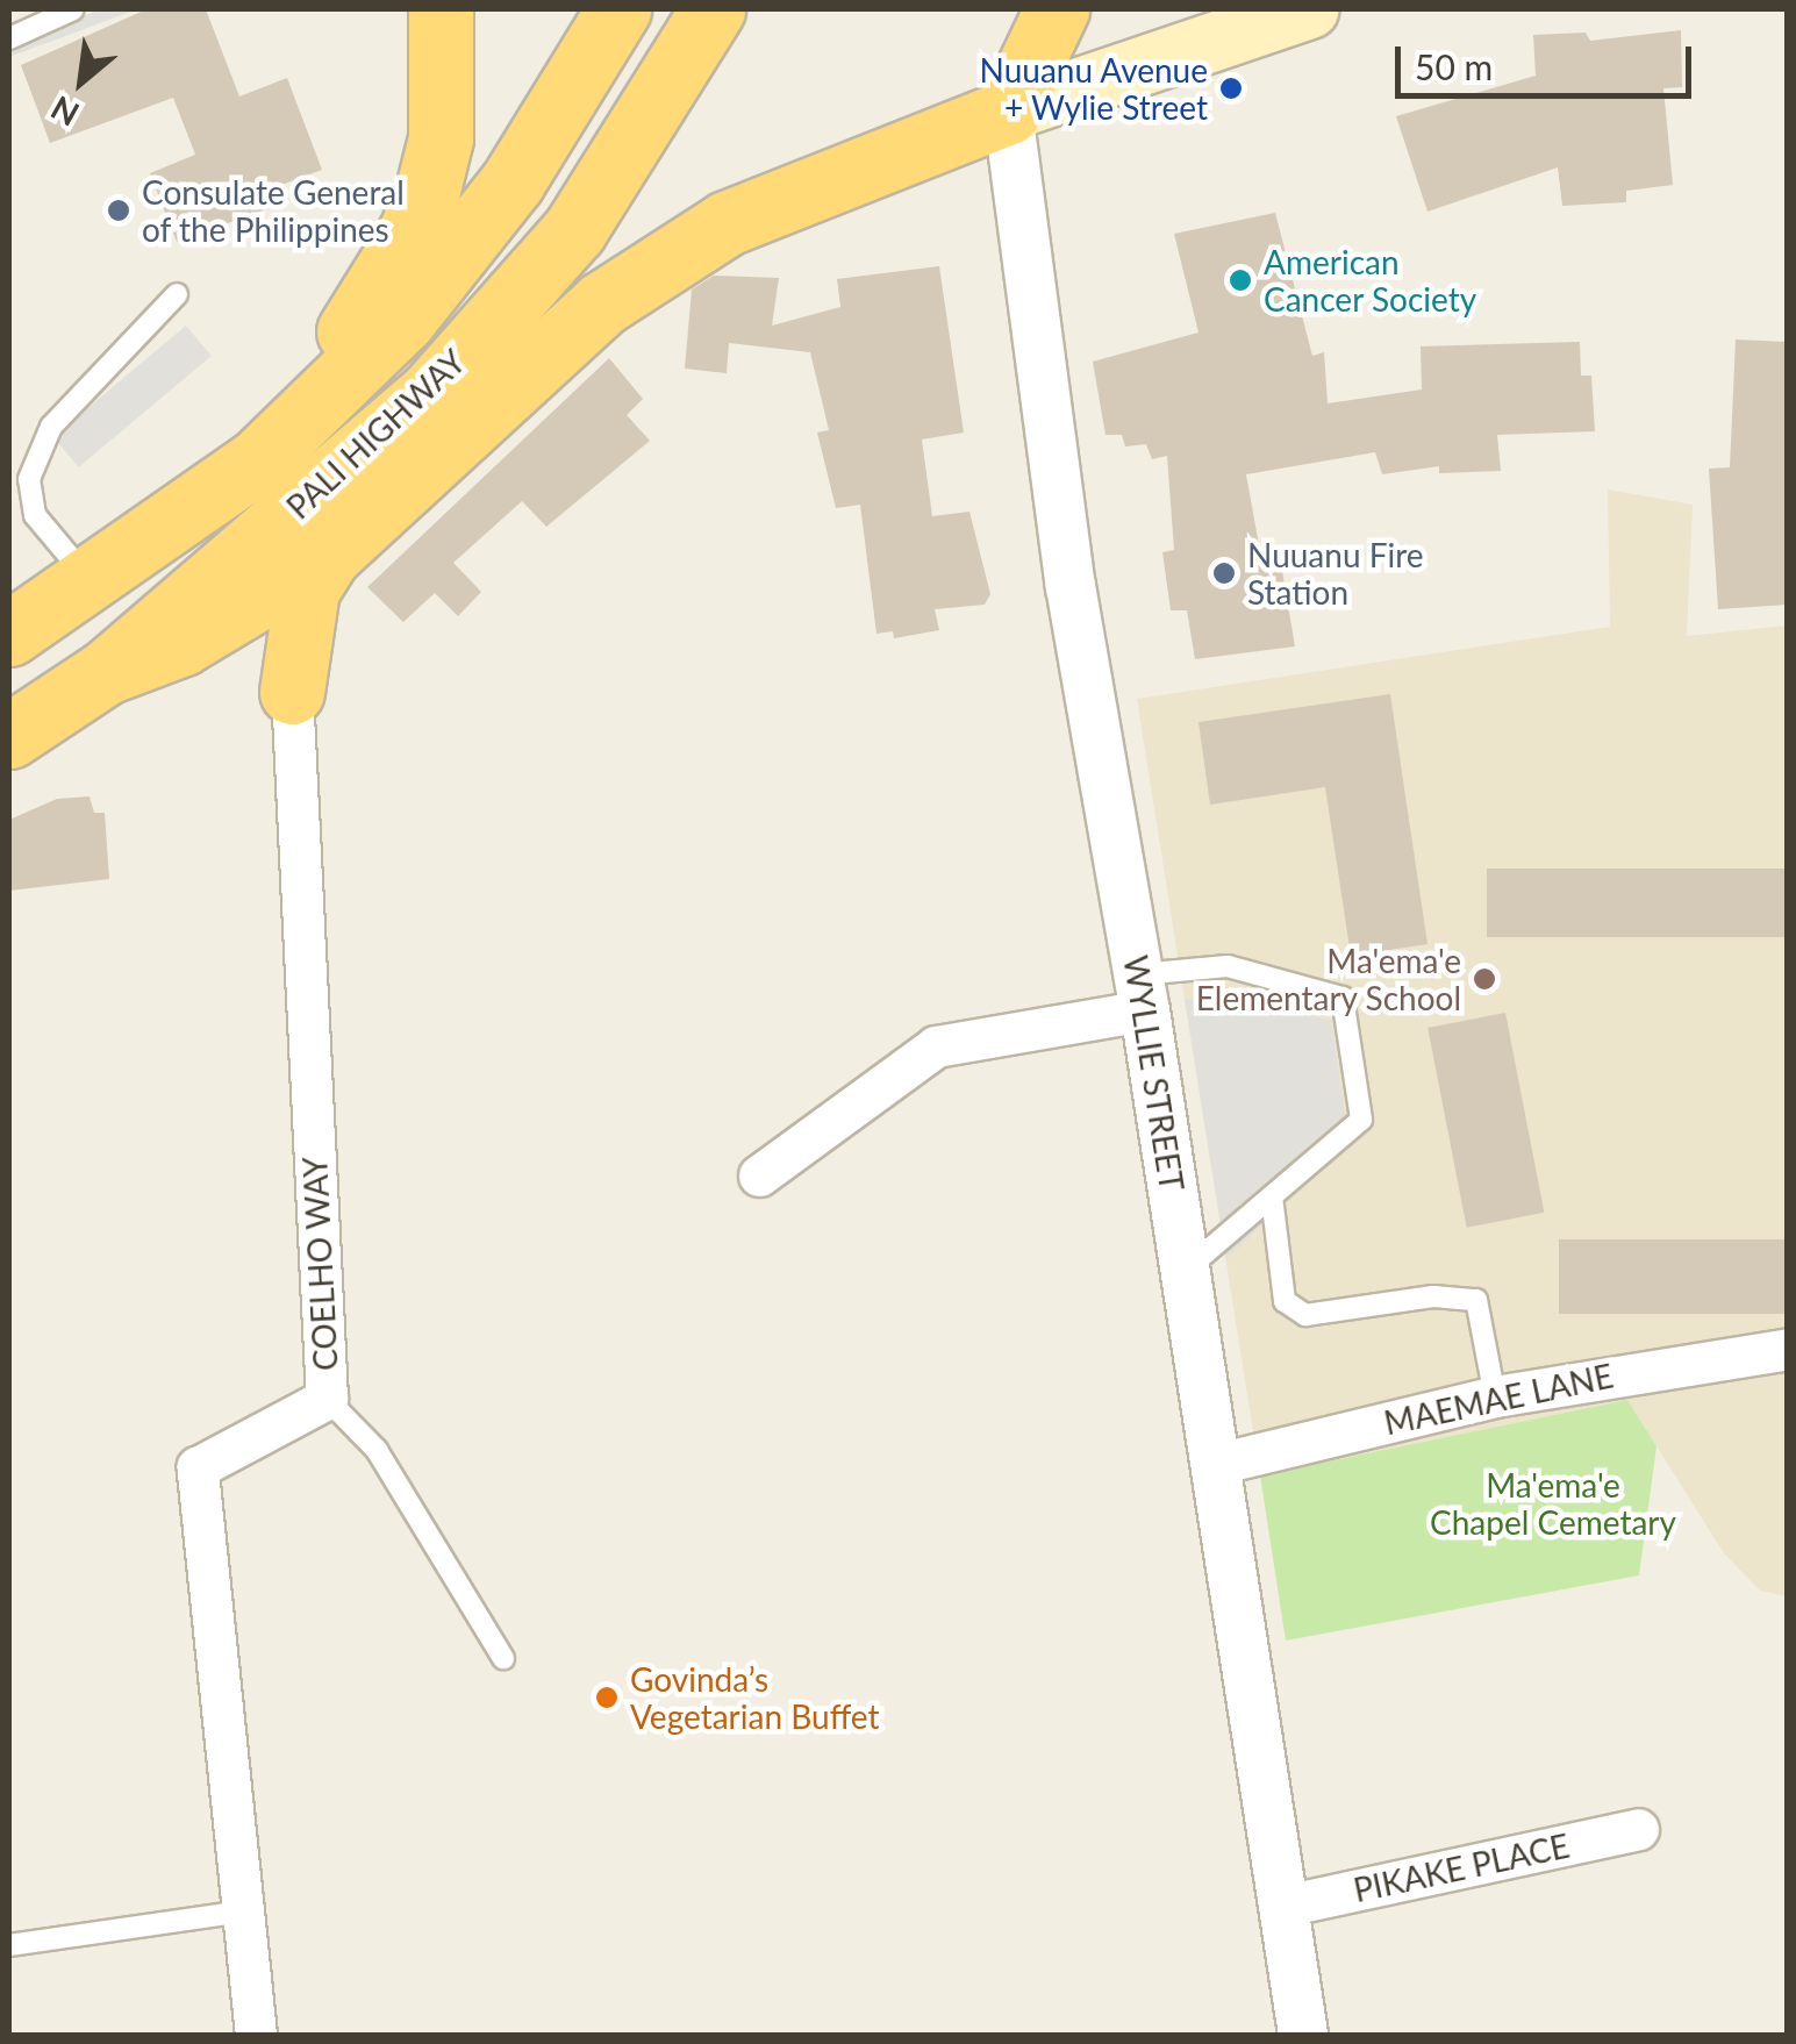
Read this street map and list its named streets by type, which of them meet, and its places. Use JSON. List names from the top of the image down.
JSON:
{
  "streets": {
    "highway": ["PALI HIGHWAY"],
    "street": [
      "WYLLIE STREET",
      "COELHO WAY",
      "MAEMAE LANE",
      "PIKAKE PLACE"
    ]
  },
  "crossings": [
    ["WYLLIE STREET", "MAEMAE LANE"],
    ["WYLLIE STREET", "PIKAKE PLACE"]
  ],
  "parks": ["Ma'ema'e Chapel Cemetary"],
  "places": [
    "Nuuanu Avenue + Wylie Street",
    "Consulate General of the Philippines",
    "American Cancer Society",
    "Nuuanu Fire Station",
    "Ma'ema'e Elementary School",
    "Govinda’s Vegetarian Buffet"
  ],
  "scale_bar": "50 m",
  "north": "bottom left"
}
